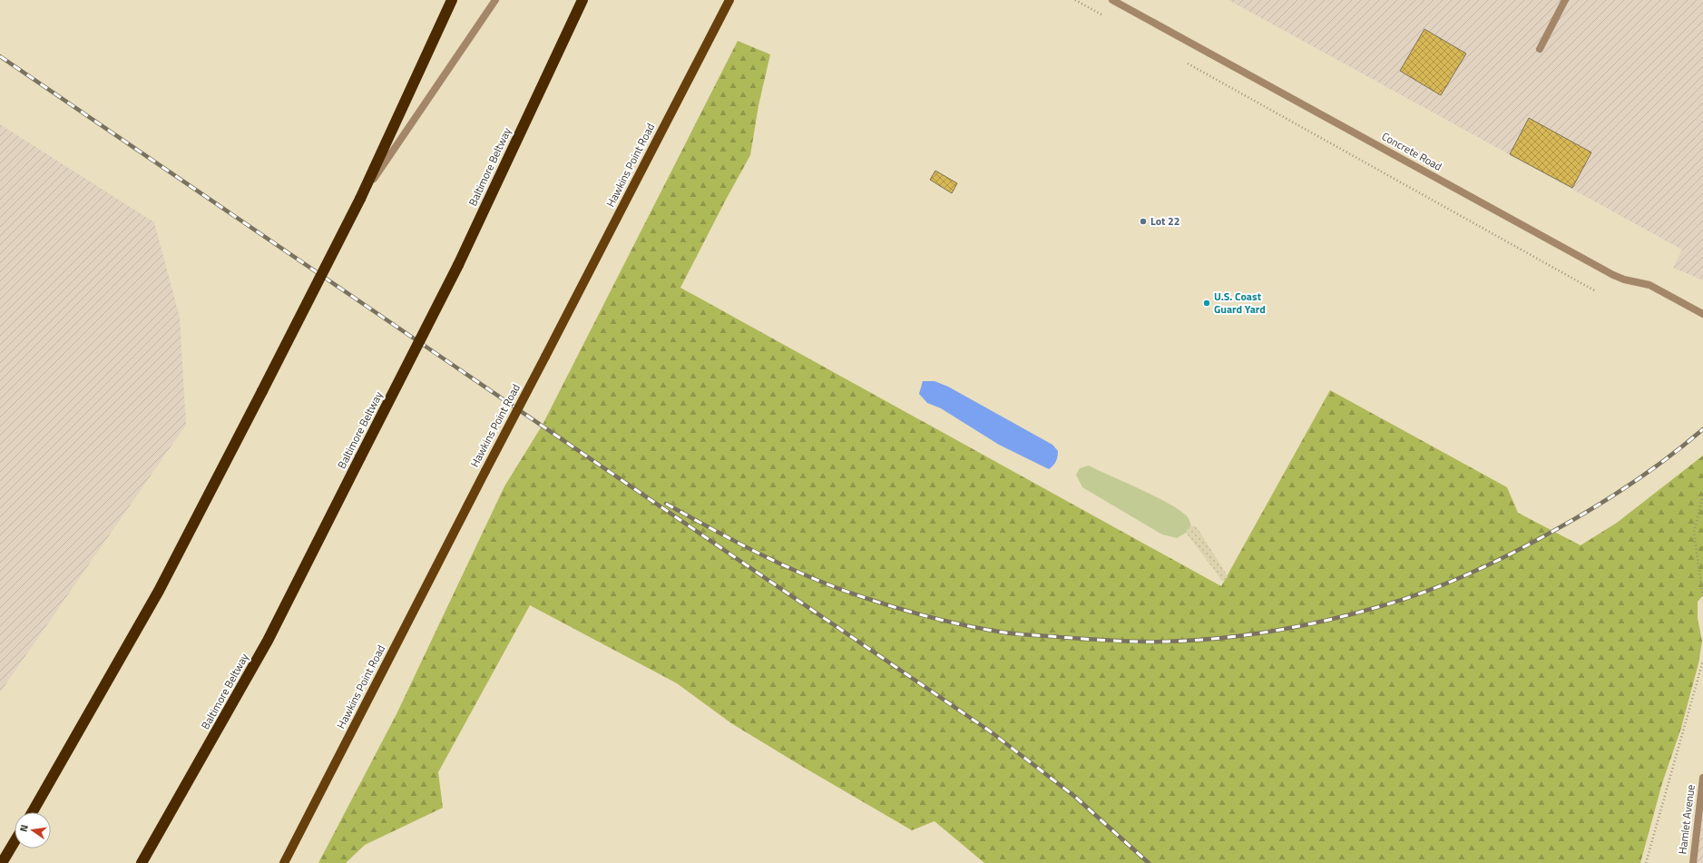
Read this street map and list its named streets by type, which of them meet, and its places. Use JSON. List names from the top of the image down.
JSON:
{
  "streets": {
    "highway": ["Baltimore Beltway"],
    "main road": ["Hawkins Point Road"],
    "street": ["Concrete Road", "Hamlet Avenue"]
  },
  "places": ["Lot 22", "U.S. Coast Guard Yard"],
  "north": "left"
}
